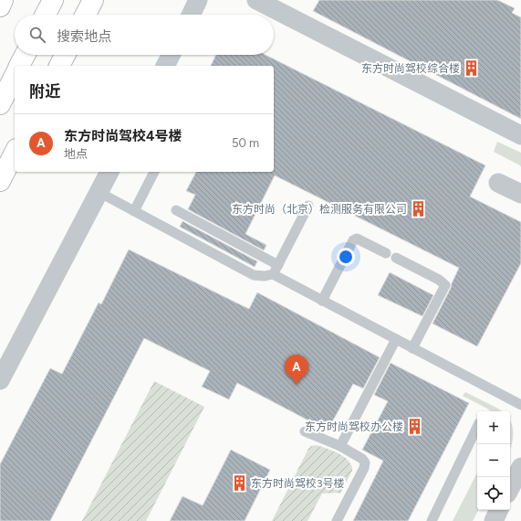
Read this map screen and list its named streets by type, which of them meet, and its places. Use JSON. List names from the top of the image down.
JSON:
{
  "places": {
    "building": [
      "东方时尚驾校综合楼",
      "东方时尚（北京）检测服务有限公司",
      "东方时尚驾校办公楼",
      "东方时尚驾校3号楼"
    ]
  },
  "page": {
    "search": "搜索地点",
    "heading": "附近",
    "list": [
      {
        "mark": "A",
        "name": "东方时尚驾校4号楼",
        "note": "地点",
        "value": "50 m"
      }
    ],
    "pins": "A",
    "map_buttons": ["+", "−"]
  }
}
